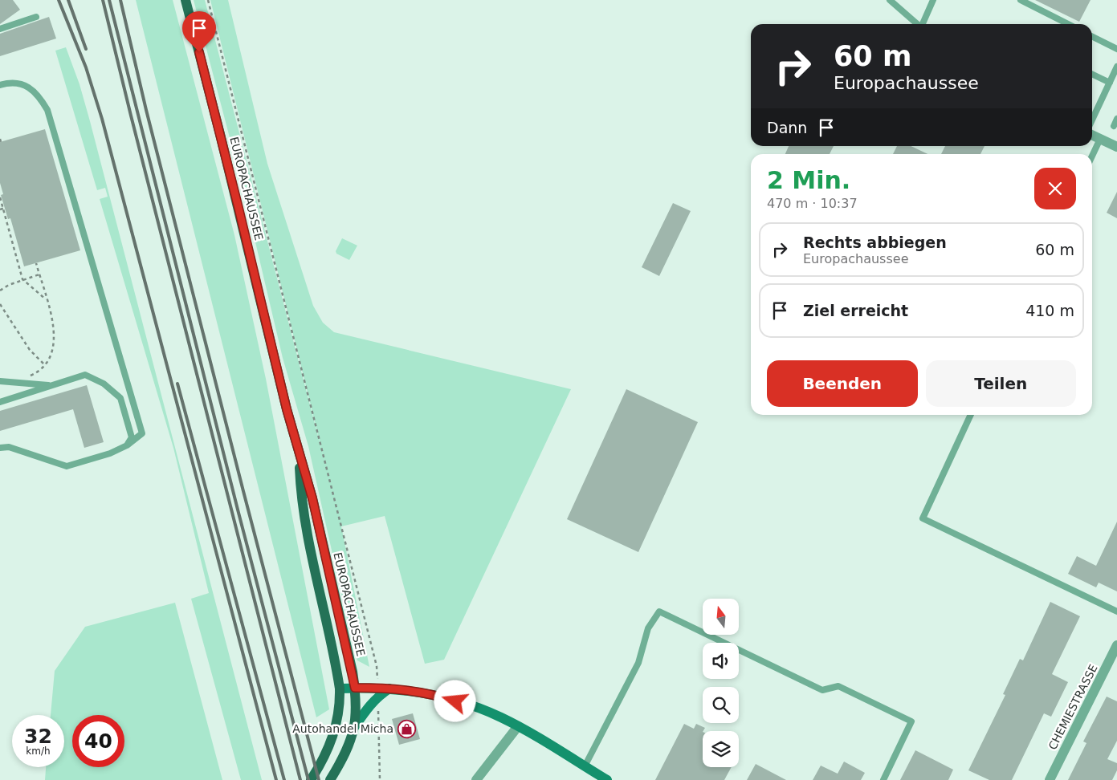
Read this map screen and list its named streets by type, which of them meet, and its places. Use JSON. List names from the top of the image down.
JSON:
{
  "streets": {
    "main road": ["EUROPACHAUSSEE"],
    "street": ["CHEMIESTRASSE"]
  },
  "places": {
    "shop": ["Autohandel Micha"]
  },
  "north": "top",
  "page": {
    "turn": ["60 m", "Europachaussee"],
    "then": "Dann",
    "heading": ["2 Min.", "470 m · 10:37"],
    "list": [
      {
        "name": "Rechts abbiegen",
        "note": "Europachaussee",
        "value": "60 m"
      },
      {
        "name": "Ziel erreicht",
        "value": "410 m"
      }
    ],
    "buttons": ["Beenden", "Teilen"],
    "speed": "32 km/h",
    "limit": "40"
  }
}
